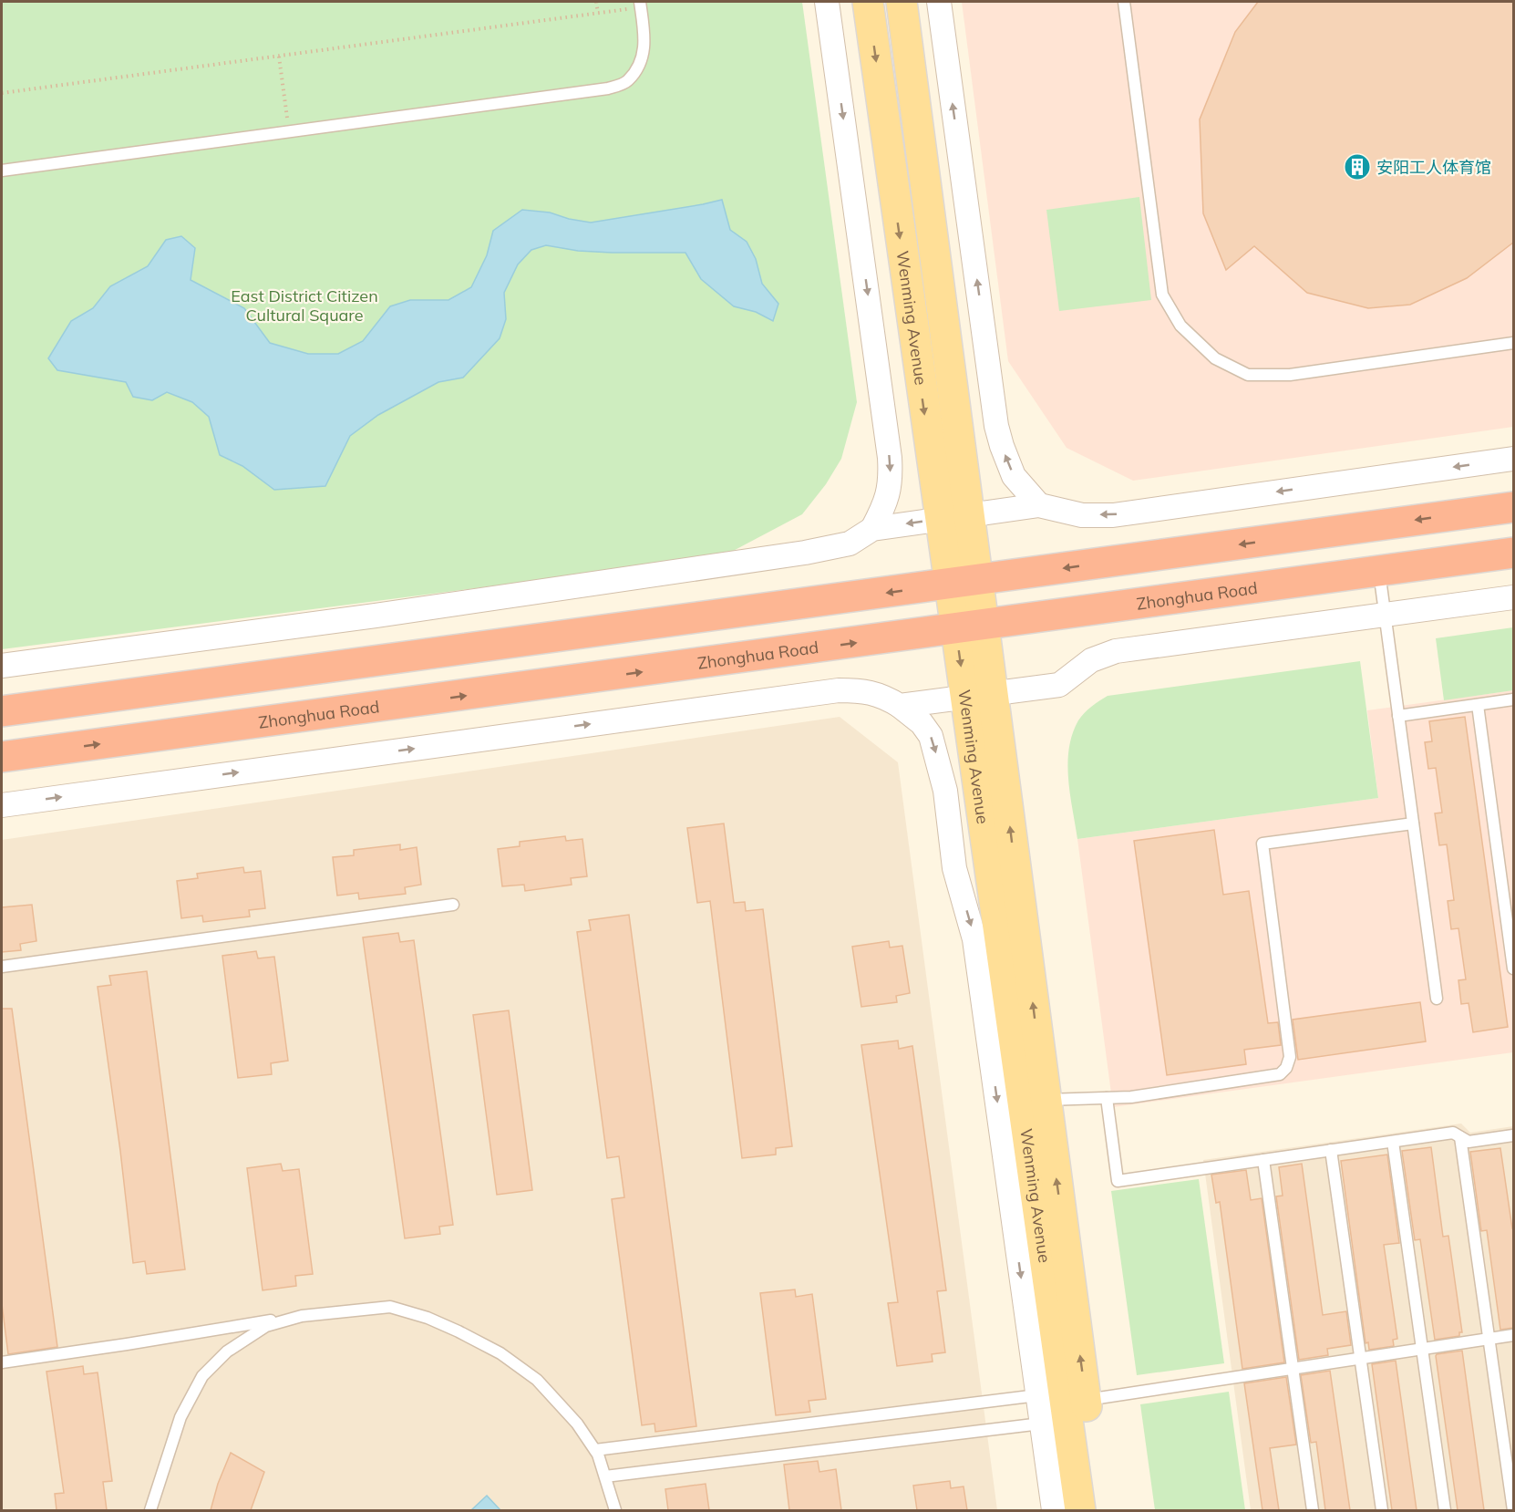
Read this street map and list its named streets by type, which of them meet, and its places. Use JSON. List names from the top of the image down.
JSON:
{
  "streets": {
    "highway": ["Zhonghua Road"],
    "main road": ["Wenming Avenue"]
  },
  "crossings": [
    ["Wenming Avenue", "Zhonghua Road"]
  ],
  "parks": ["East District Citizen Cultural Square"],
  "places": {
    "building": ["安阳工人体育馆"]
  }
}
